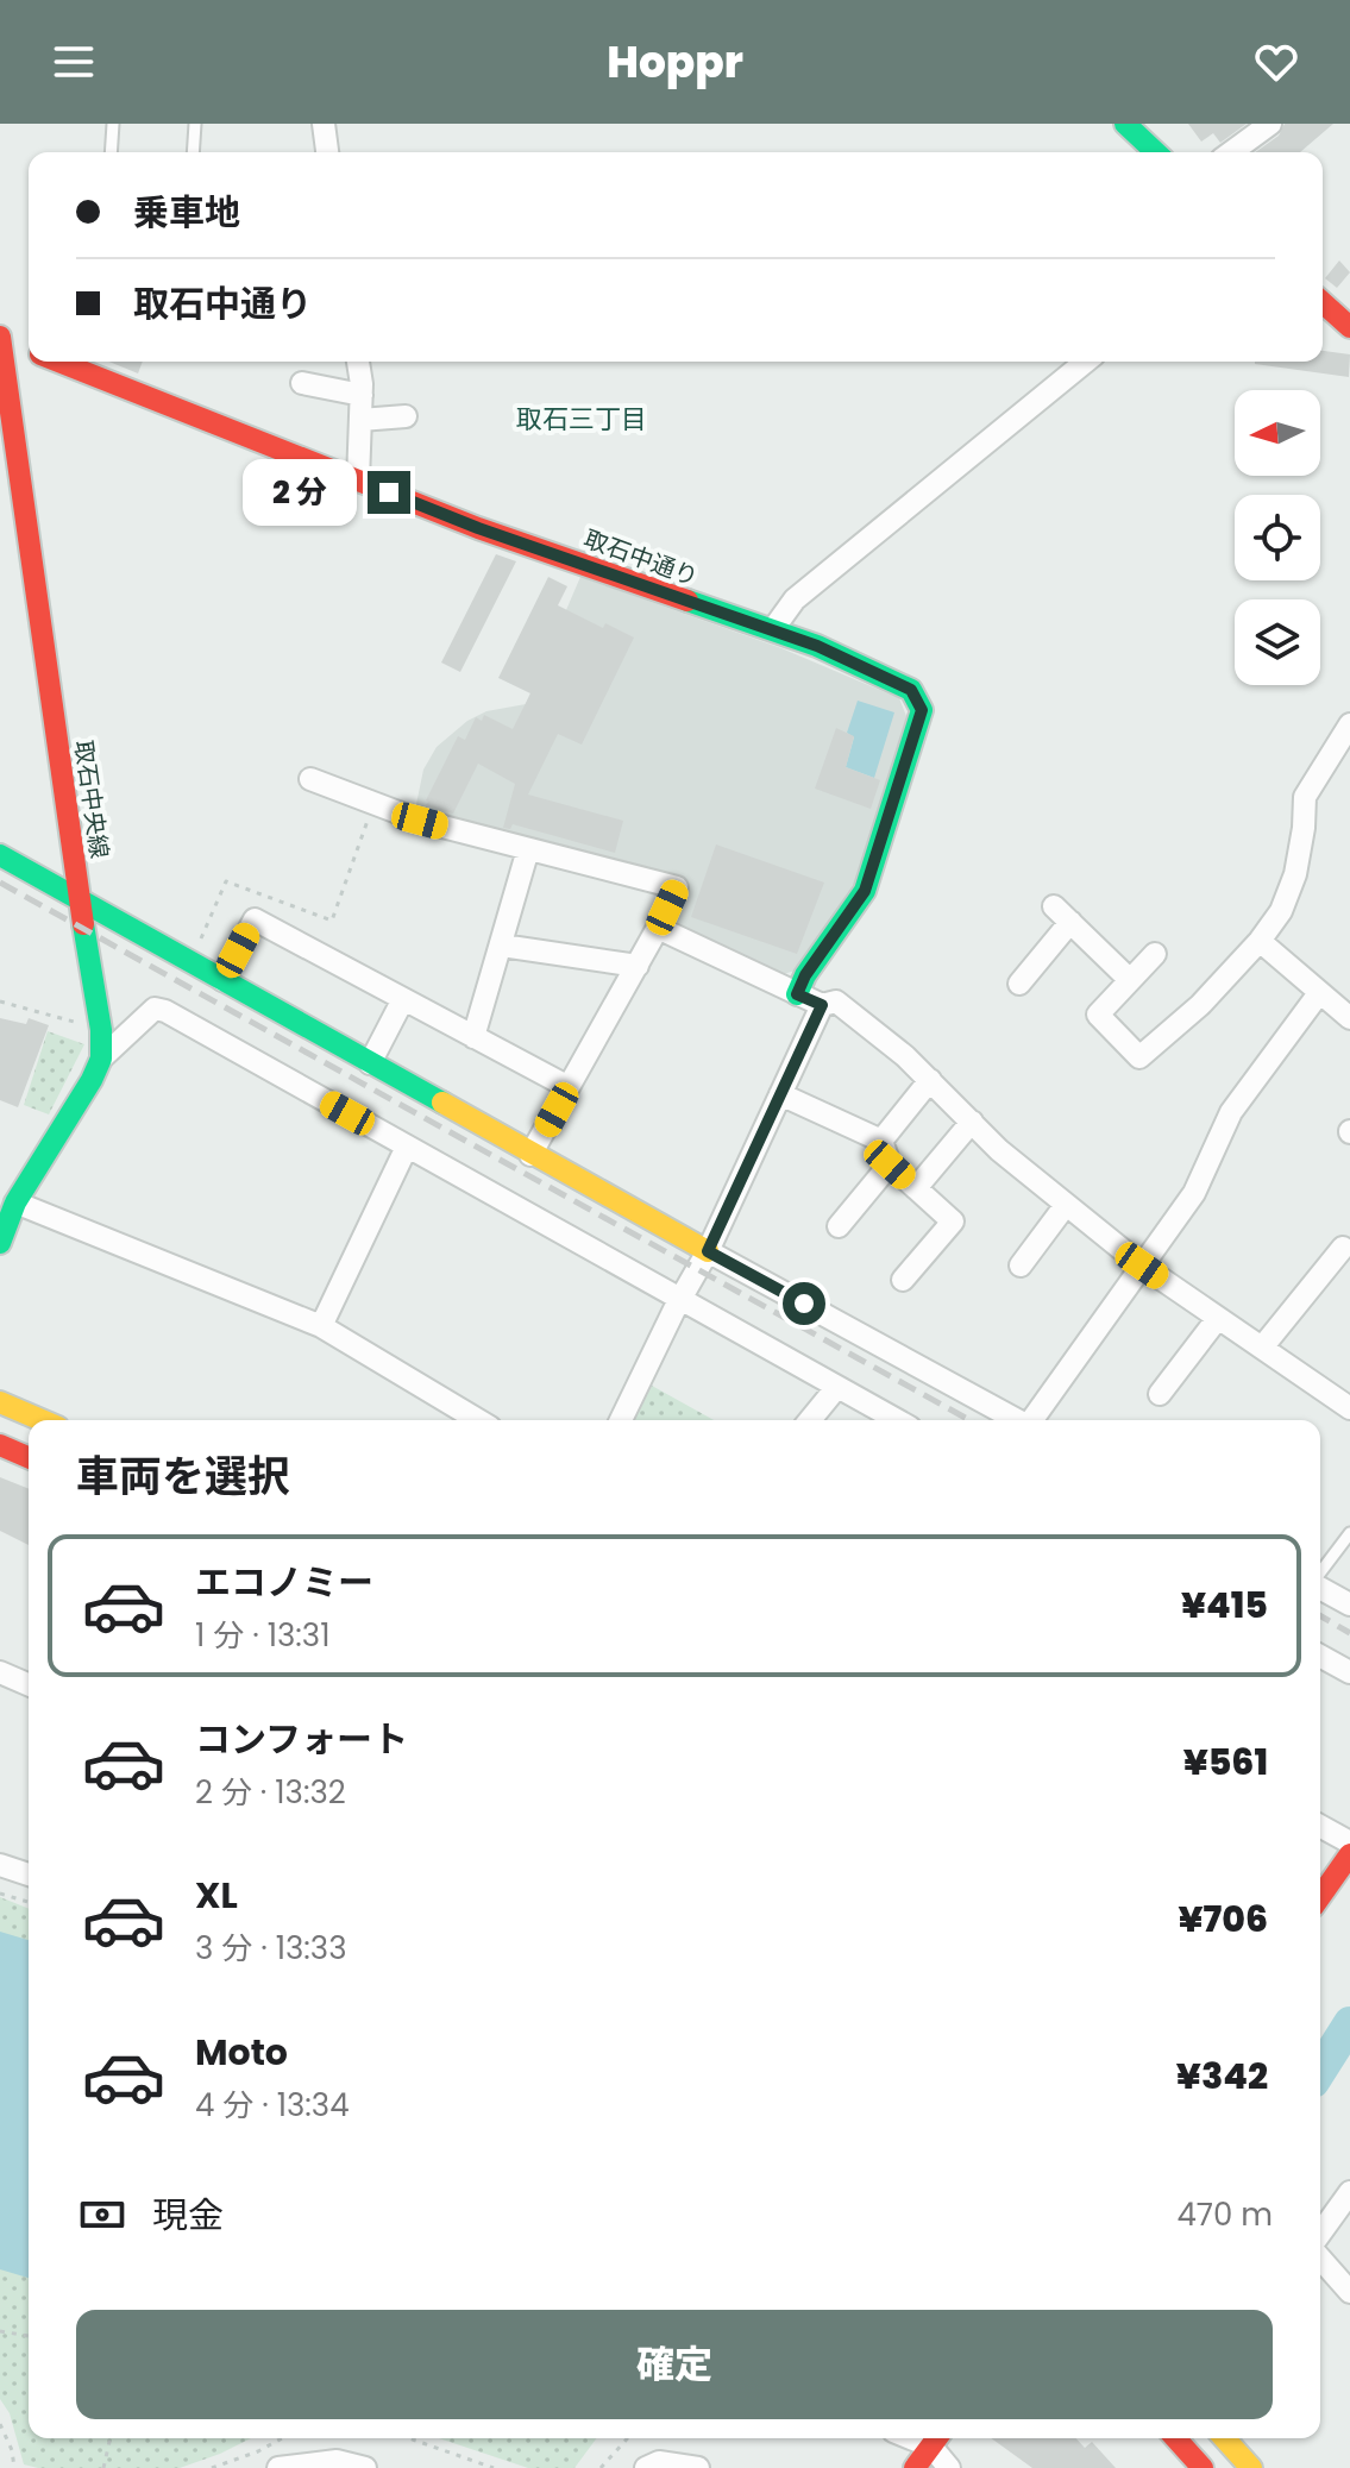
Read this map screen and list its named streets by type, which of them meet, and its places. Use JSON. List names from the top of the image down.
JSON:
{
  "streets": {
    "main road": ["取石中通り", "取石中央線"]
  },
  "crossings": [
    ["取石中通り", "取石中央線"]
  ],
  "districts": ["取石三丁目"],
  "north": "left",
  "page": {
    "header": "Hoppr",
    "banner": ["乗車地", "取石中通り"],
    "bubble": "2 分",
    "heading": "車両を選択",
    "list": [
      {
        "name": "エコノミー",
        "note": "1 分 · 13:31",
        "value": "¥415"
      },
      {
        "name": "コンフォート",
        "note": "2 分 · 13:32",
        "value": "¥561"
      },
      {
        "name": "XL",
        "note": "3 分 · 13:33",
        "value": "¥706"
      },
      {
        "name": "Moto",
        "note": "4 分 · 13:34",
        "value": "¥342"
      }
    ],
    "pay": ["現金", "470 m"],
    "buttons": "確定"
  }
}
